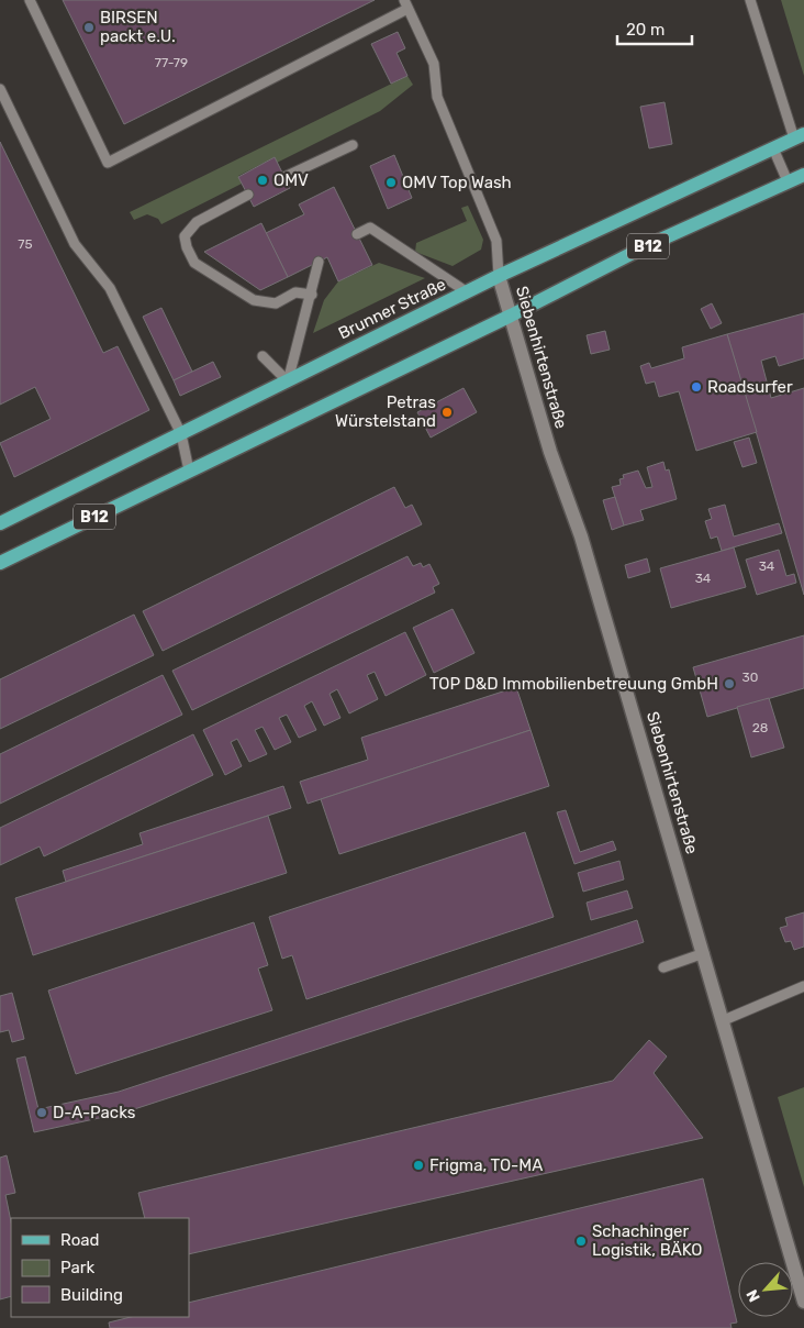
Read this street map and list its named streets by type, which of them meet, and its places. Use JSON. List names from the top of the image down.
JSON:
{
  "streets": {
    "main road": ["B12", "Brunner Straße"],
    "street": ["Siebenhirtenstraße"]
  },
  "crossings": [
    ["B12", "Siebenhirtenstraße"],
    ["Brunner Straße", "Siebenhirtenstraße"]
  ],
  "places": [
    "BIRSEN packt e.U.",
    "OMV",
    "OMV Top Wash",
    "Roadsurfer",
    "Petras Würstelstand",
    "TOP D&D Immobilienbetreuung GmbH",
    "D-A-Packs",
    "Frigma, TO-MA",
    "Schachinger Logistik, BÄKO"
  ],
  "house_numbers": [
    "77-79",
    "75",
    "34",
    "34",
    "30",
    "28"
  ],
  "legend": ["Road", "Park", "Building"],
  "scale_bar": "20 m",
  "north": "bottom left"
}
